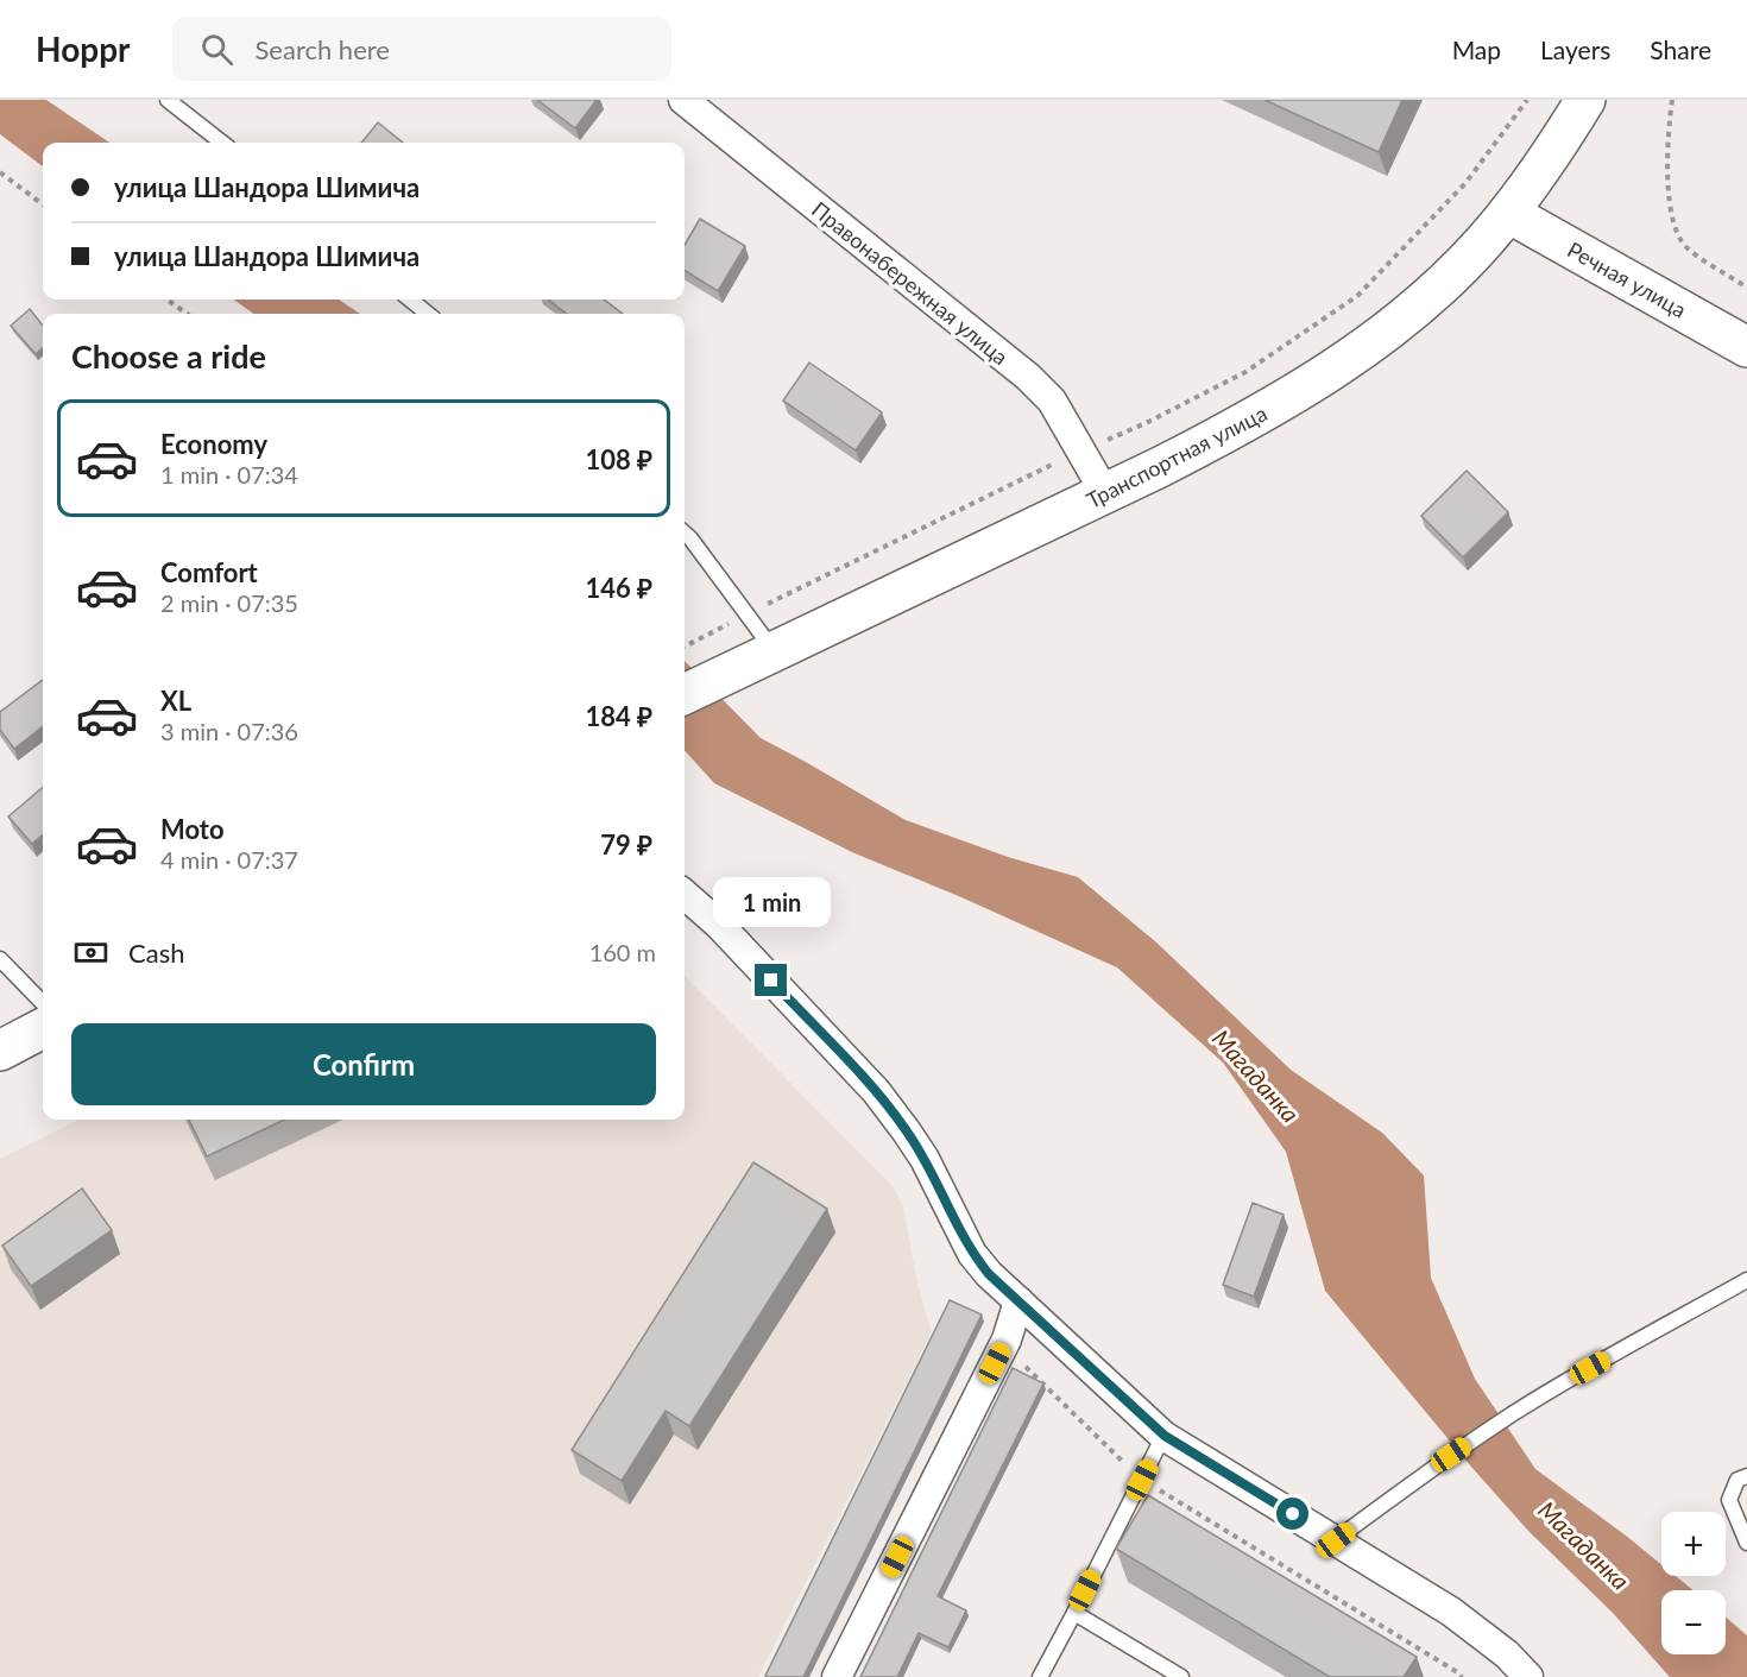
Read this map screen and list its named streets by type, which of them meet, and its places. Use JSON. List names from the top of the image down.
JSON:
{
  "streets": {
    "main road": ["Речная улица", "Транспортная улица"],
    "street": ["Правонабережная улица"]
  },
  "crossings": [
    ["Речная улица", "Транспортная улица"],
    ["Правонабережная улица", "Транспортная улица"]
  ],
  "water": ["Магаданка"],
  "page": {
    "header": "Hoppr",
    "search": "Search here",
    "nav": ["Map", "Layers", "Share"],
    "banner": ["улица Шандора Шимича", "улица Шандора Шимича"],
    "heading": "Choose a ride",
    "list": [
      {
        "name": "Economy",
        "note": "1 min · 07:34",
        "value": "108 ₽"
      },
      {
        "name": "Comfort",
        "note": "2 min · 07:35",
        "value": "146 ₽"
      },
      {
        "name": "XL",
        "note": "3 min · 07:36",
        "value": "184 ₽"
      },
      {
        "name": "Moto",
        "note": "4 min · 07:37",
        "value": "79 ₽"
      }
    ],
    "bubble": "1 min",
    "pay": ["Cash", "160 m"],
    "buttons": "Confirm",
    "map_buttons": ["+", "−"]
  }
}
